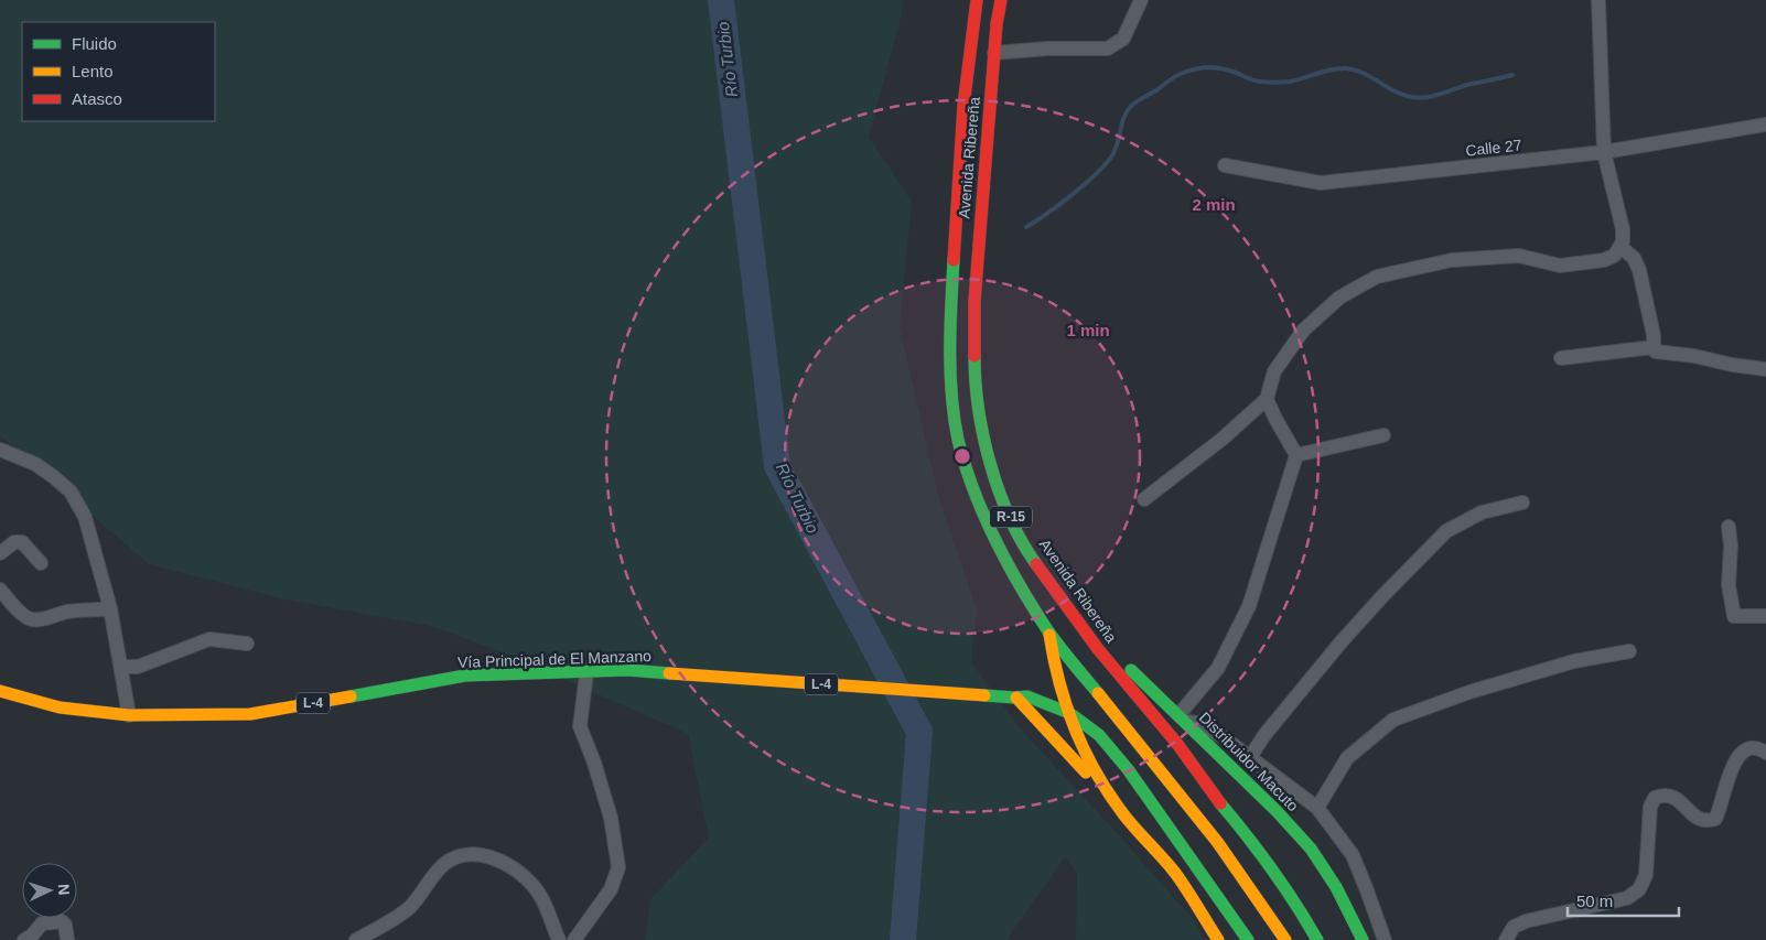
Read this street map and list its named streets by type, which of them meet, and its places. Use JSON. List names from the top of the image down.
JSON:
{
  "streets": {
    "main road": [
      "Avenida Ribereña",
      "R-15",
      "Vía Principal de El Manzano",
      "L-4",
      "Distribuidor Macuto"
    ],
    "street": ["Calle 27"]
  },
  "crossings": [
    ["Avenida Ribereña", "Distribuidor Macuto"]
  ],
  "water": ["Río Turbio"],
  "legend": ["Fluido", "Lento", "Atasco"],
  "scale_bar": "50 m",
  "north": "right",
  "rings": ["2 min", "1 min"]
}
